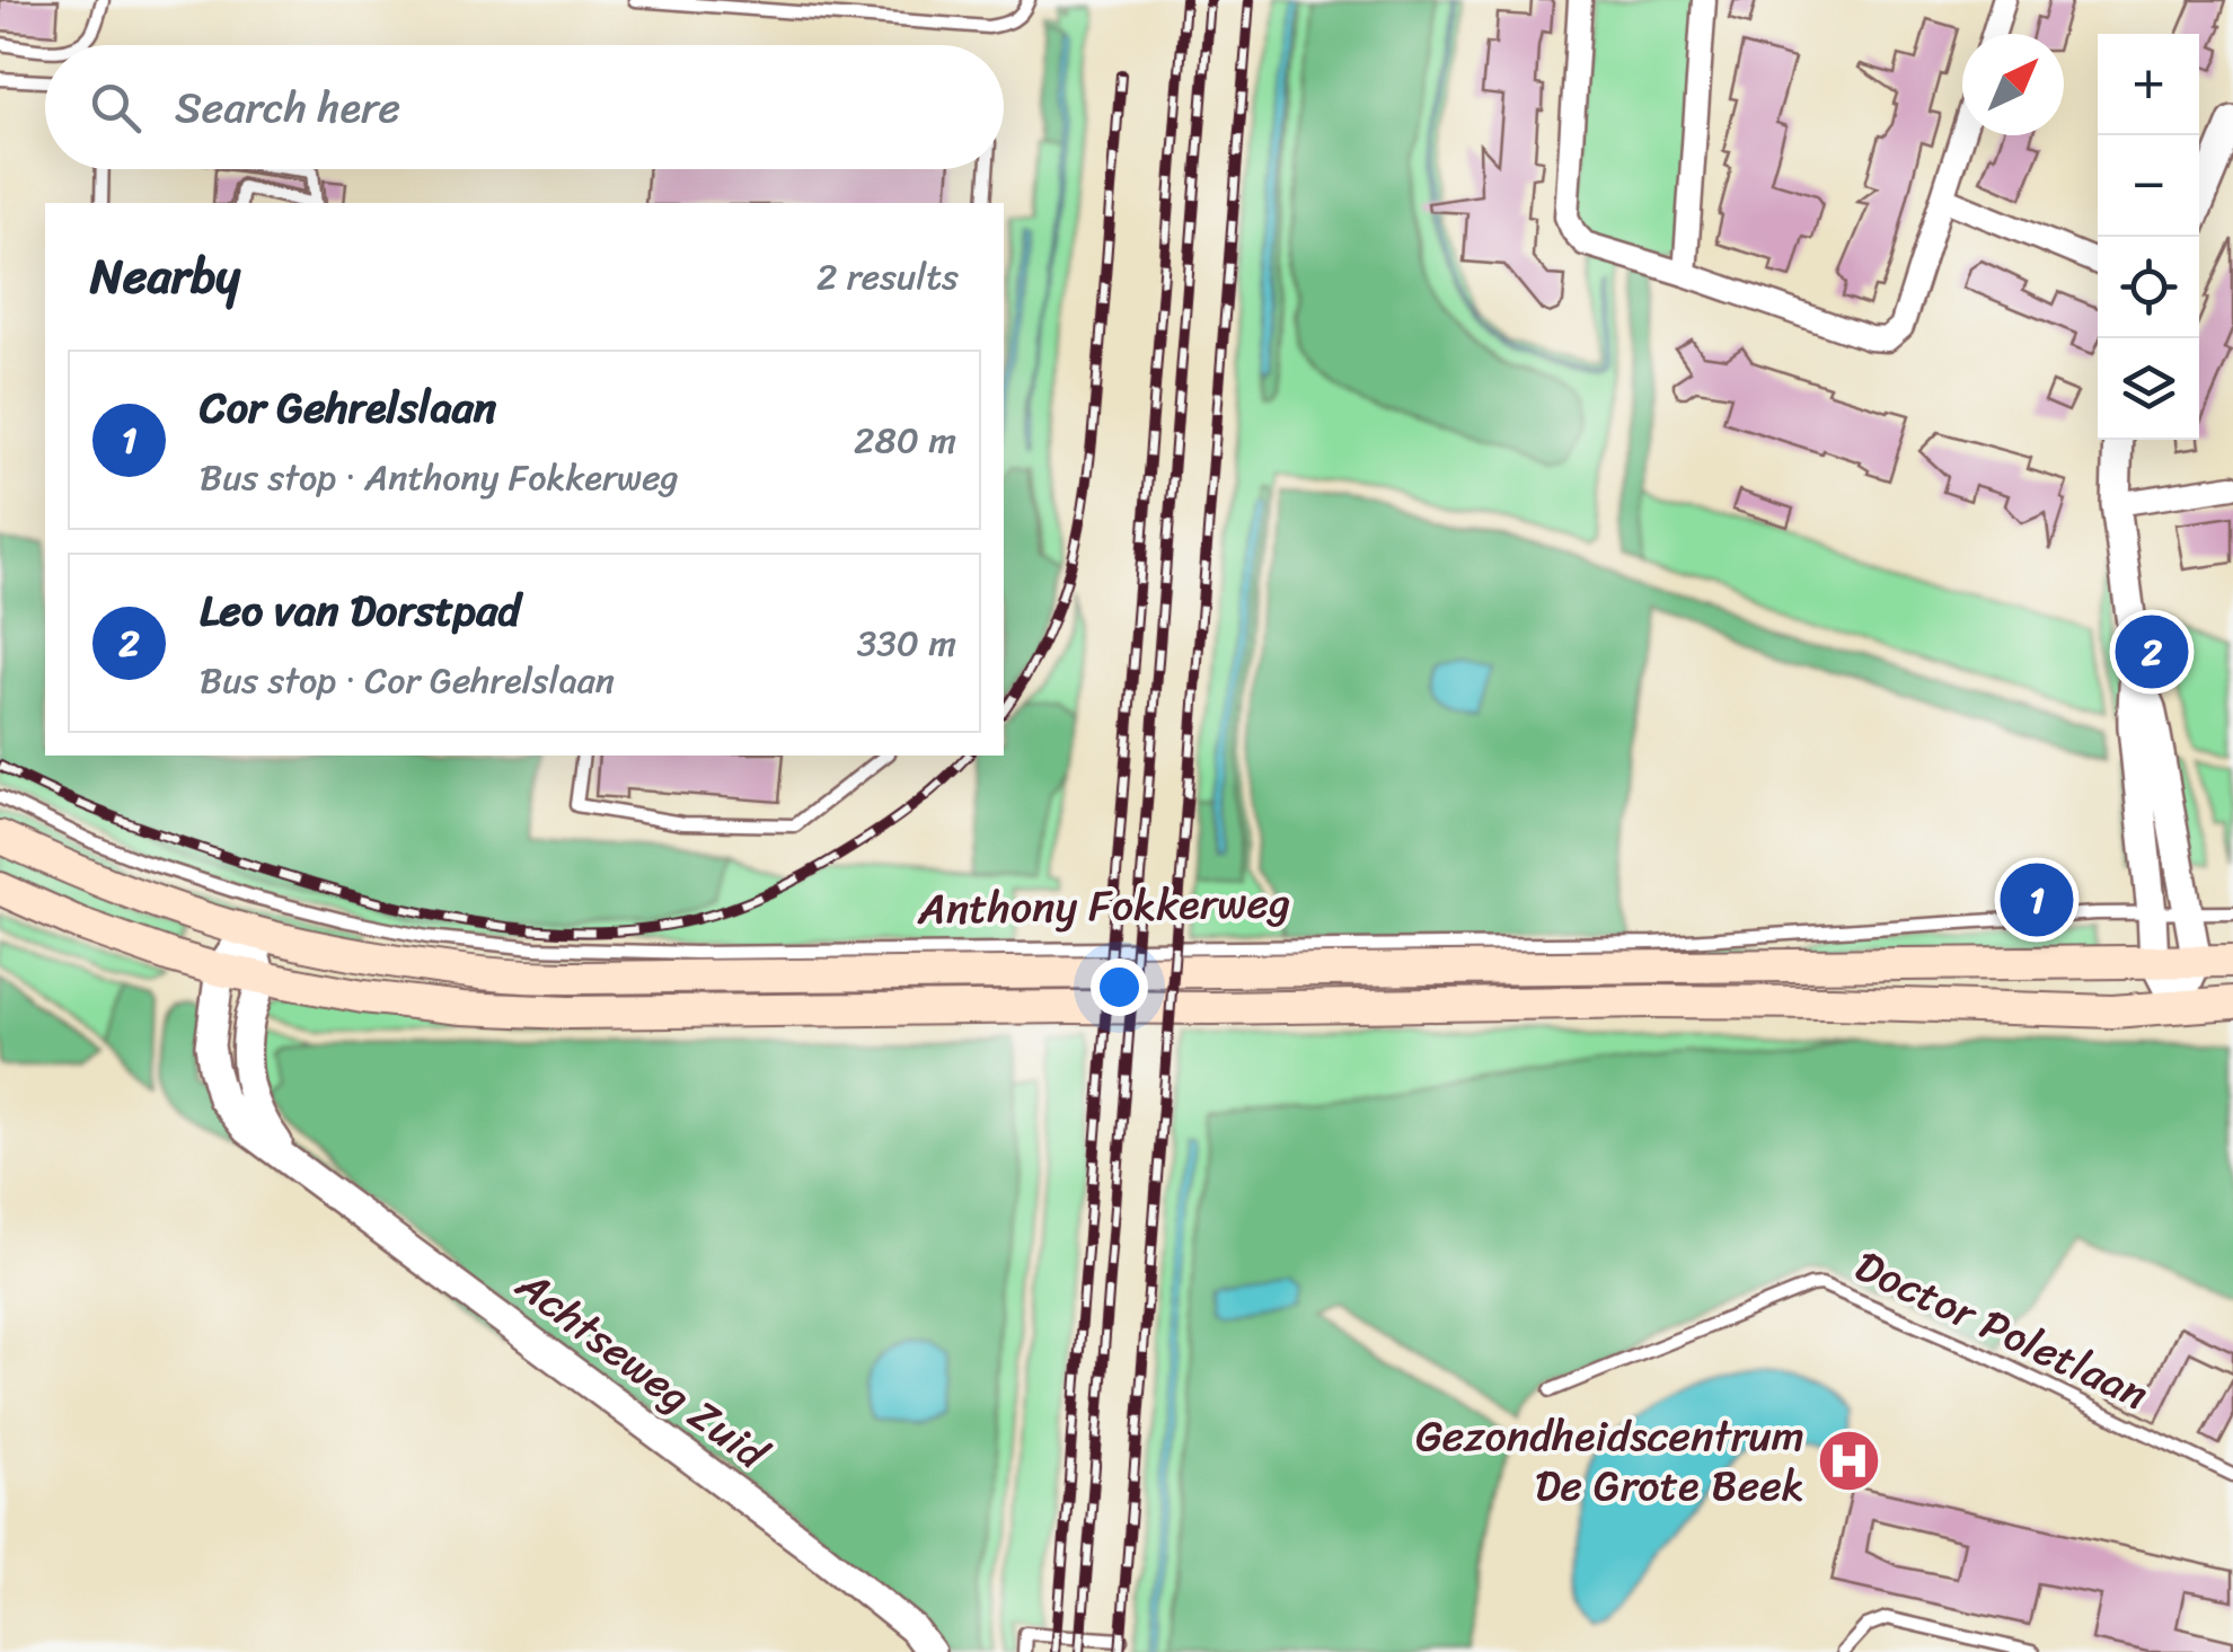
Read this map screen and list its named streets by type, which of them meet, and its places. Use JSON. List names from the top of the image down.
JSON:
{
  "streets": {
    "main road": ["Anthony Fokkerweg"],
    "street": ["Achtseweg Zuid"],
    "lane": ["Doctor Poletlaan"]
  },
  "crossings": [
    ["Anthony Fokkerweg", "Achtseweg Zuid"]
  ],
  "places": {
    "hospital": ["Gezondheidscentrum De Grote Beek"]
  },
  "north": "top right",
  "page": {
    "map_buttons": ["+", "−"],
    "search": "Search here",
    "heading": ["Nearby", "2 results"],
    "list": [
      {
        "mark": "1",
        "name": "Cor Gehrelslaan",
        "note": "Bus stop · Anthony Fokkerweg",
        "value": "280 m"
      },
      {
        "mark": "2",
        "name": "Leo van Dorstpad",
        "note": "Bus stop · Cor Gehrelslaan",
        "value": "330 m"
      }
    ],
    "pins": ["2", "1"]
  }
}
